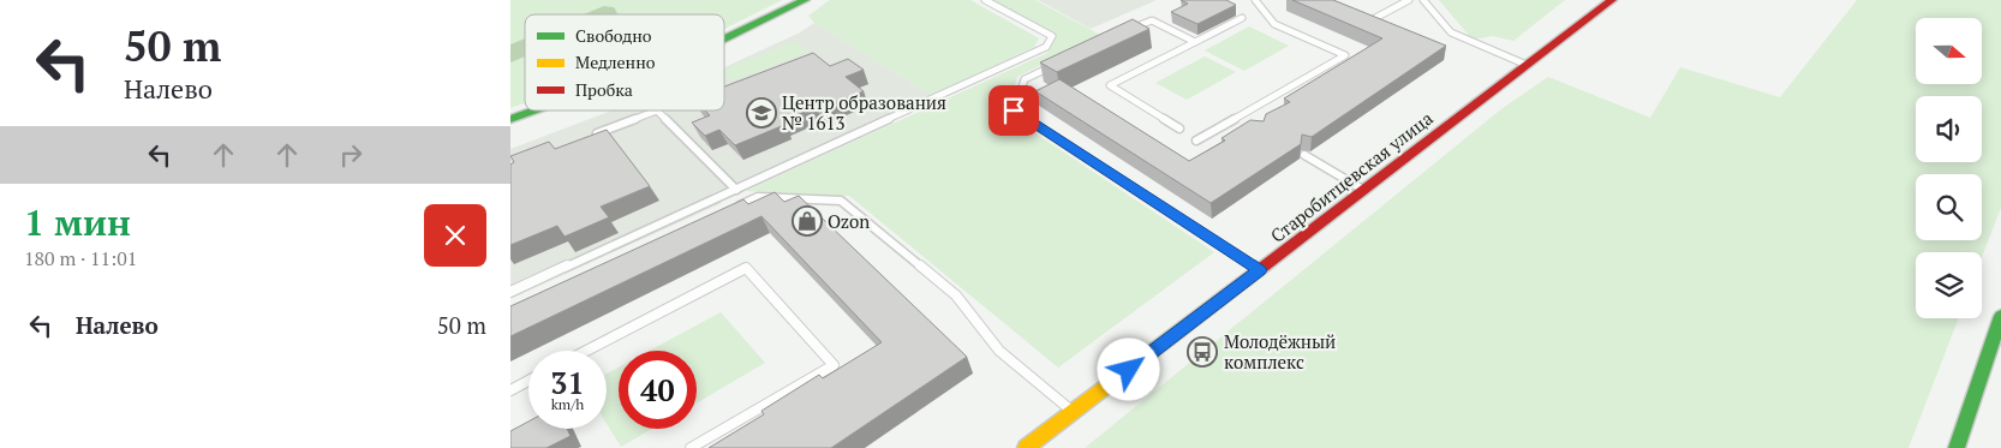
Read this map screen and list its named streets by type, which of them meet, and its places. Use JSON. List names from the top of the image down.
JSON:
{
  "streets": {
    "main road": ["Старобитцевская улица"]
  },
  "places": {
    "school or university": ["Центр образования № 1613"],
    "shop": ["Ozon"],
    "bus stop": ["Молодёжный комплекс"]
  },
  "legend": ["Свободно", "Медленно", "Пробка"],
  "north": "right",
  "page": {
    "turn": ["50 m", "Налево"],
    "heading": ["1 мин", "180 m · 11:01"],
    "list": [
      {
        "name": "Налево",
        "value": "50 m"
      }
    ],
    "speed": "31 km/h",
    "limit": "40"
  }
}
